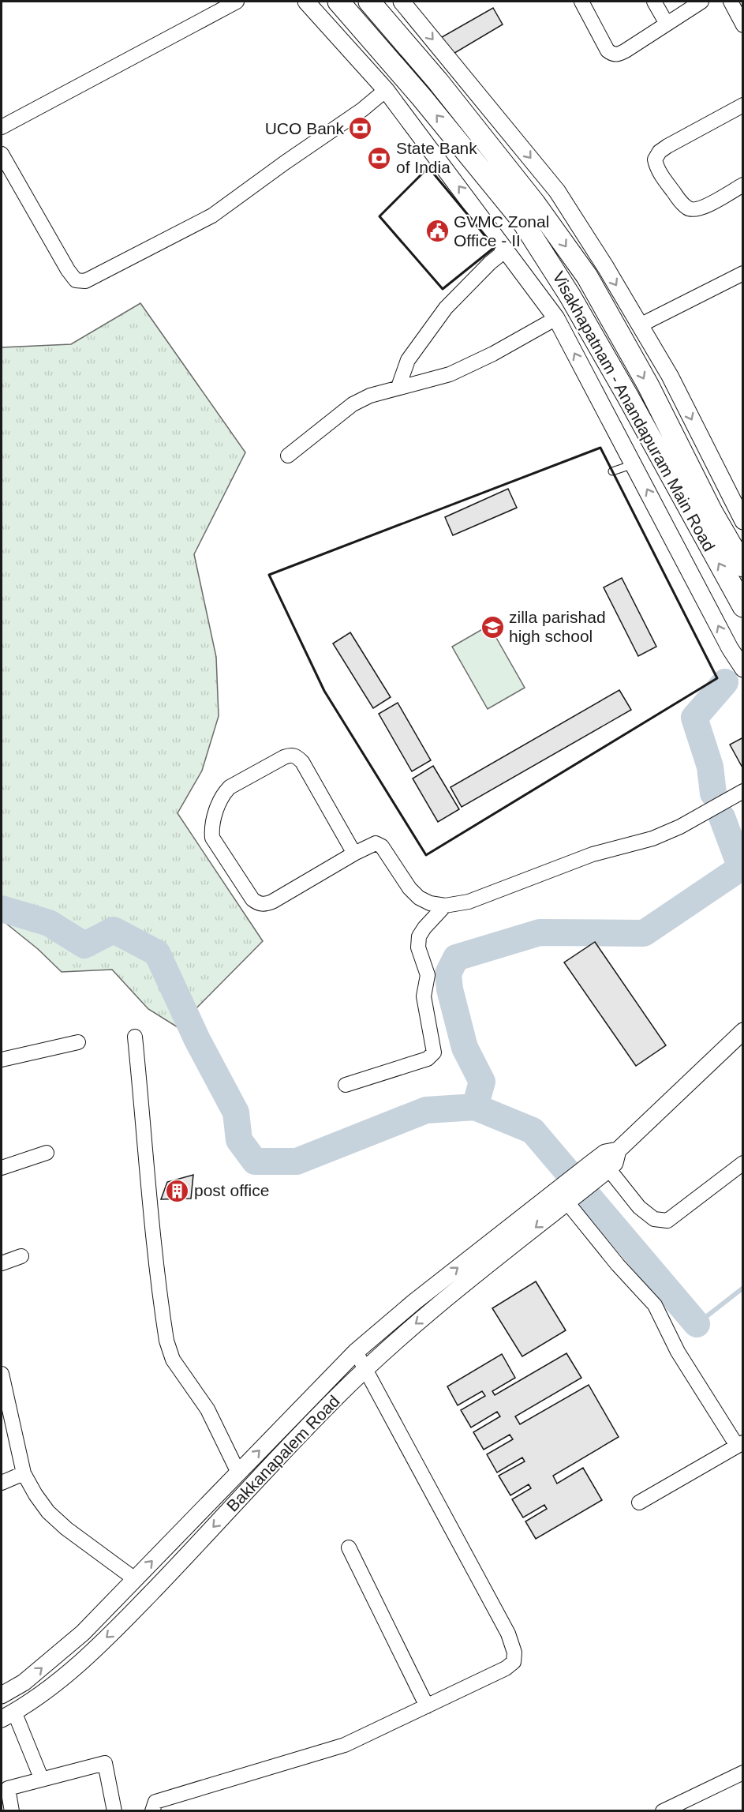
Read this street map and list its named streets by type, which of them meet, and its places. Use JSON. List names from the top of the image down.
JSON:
{
  "streets": {
    "main road": ["Visakhapatnam - Anandapuram Main Road"],
    "street": ["Bakkanapalem Road"]
  },
  "places": {
    "bank": ["UCO Bank", "State Bank of India"],
    "public building": ["GVMC Zonal Office - II"],
    "school or university": ["zilla parishad high school"],
    "building": ["post office"]
  }
}
